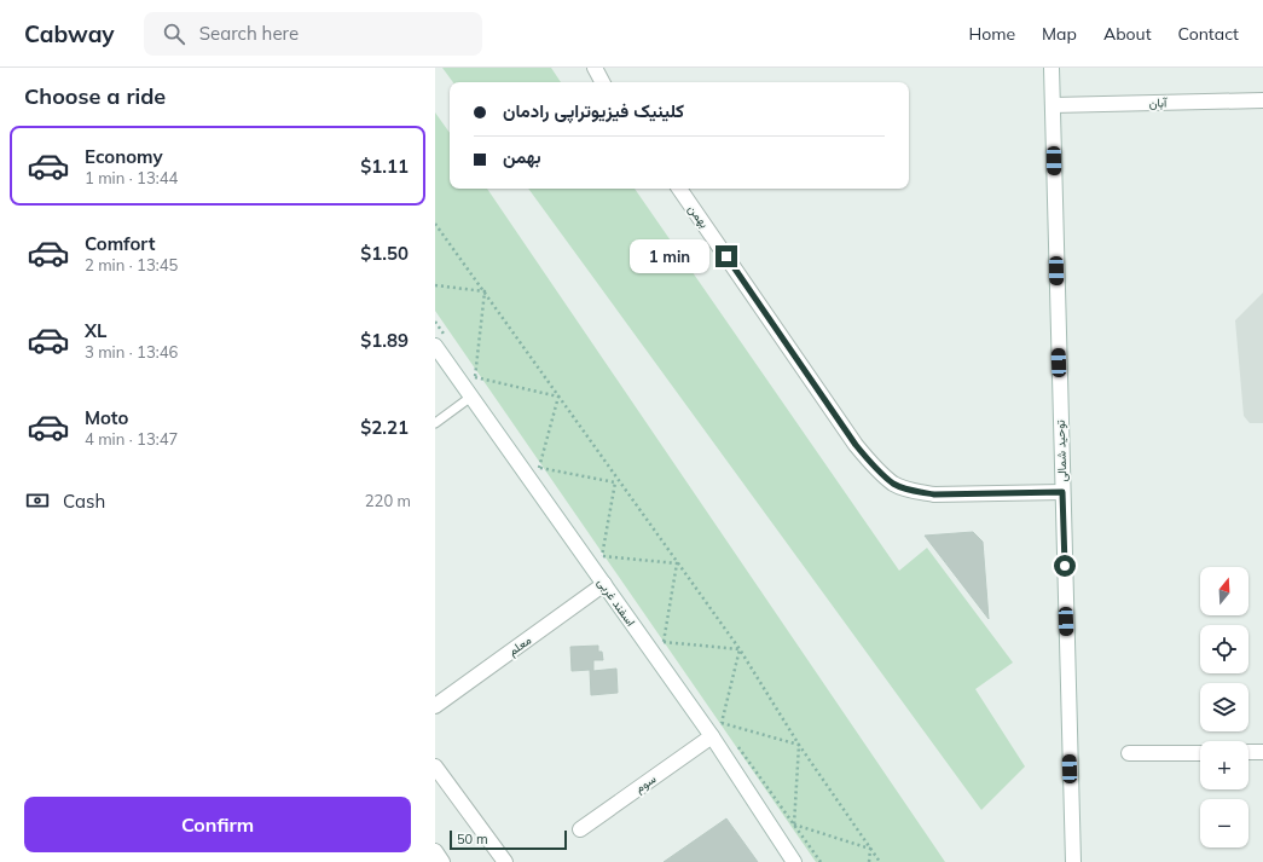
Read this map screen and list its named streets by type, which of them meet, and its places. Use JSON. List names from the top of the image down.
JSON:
{
  "streets": {
    "street": [
      "آبان",
      "بهمن",
      "توحید شمالی",
      "اسفند غربی",
      "معلم",
      "سوم"
    ]
  },
  "crossings": [
    ["آبان", "توحید شمالی"],
    ["بهمن", "توحید شمالی"],
    ["اسفند غربی", "معلم"],
    ["اسفند غربی", "سوم"]
  ],
  "scale_bar": "50 m",
  "north": "top",
  "page": {
    "header": "Cabway",
    "search": "Search here",
    "nav": [
      "Home",
      "Map",
      "About",
      "Contact"
    ],
    "heading": "Choose a ride",
    "banner": ["کلینیک فیزیوتراپی رادمان", "بهمن"],
    "list": [
      {
        "name": "Economy",
        "note": "1 min · 13:44",
        "value": "$1.11"
      },
      {
        "name": "Comfort",
        "note": "2 min · 13:45",
        "value": "$1.50"
      },
      {
        "name": "XL",
        "note": "3 min · 13:46",
        "value": "$1.89"
      },
      {
        "name": "Moto",
        "note": "4 min · 13:47",
        "value": "$2.21"
      }
    ],
    "bubble": "1 min",
    "pay": ["Cash", "220 m"],
    "map_buttons": ["+", "−"],
    "buttons": "Confirm",
    "scale": "50 m"
  }
}
